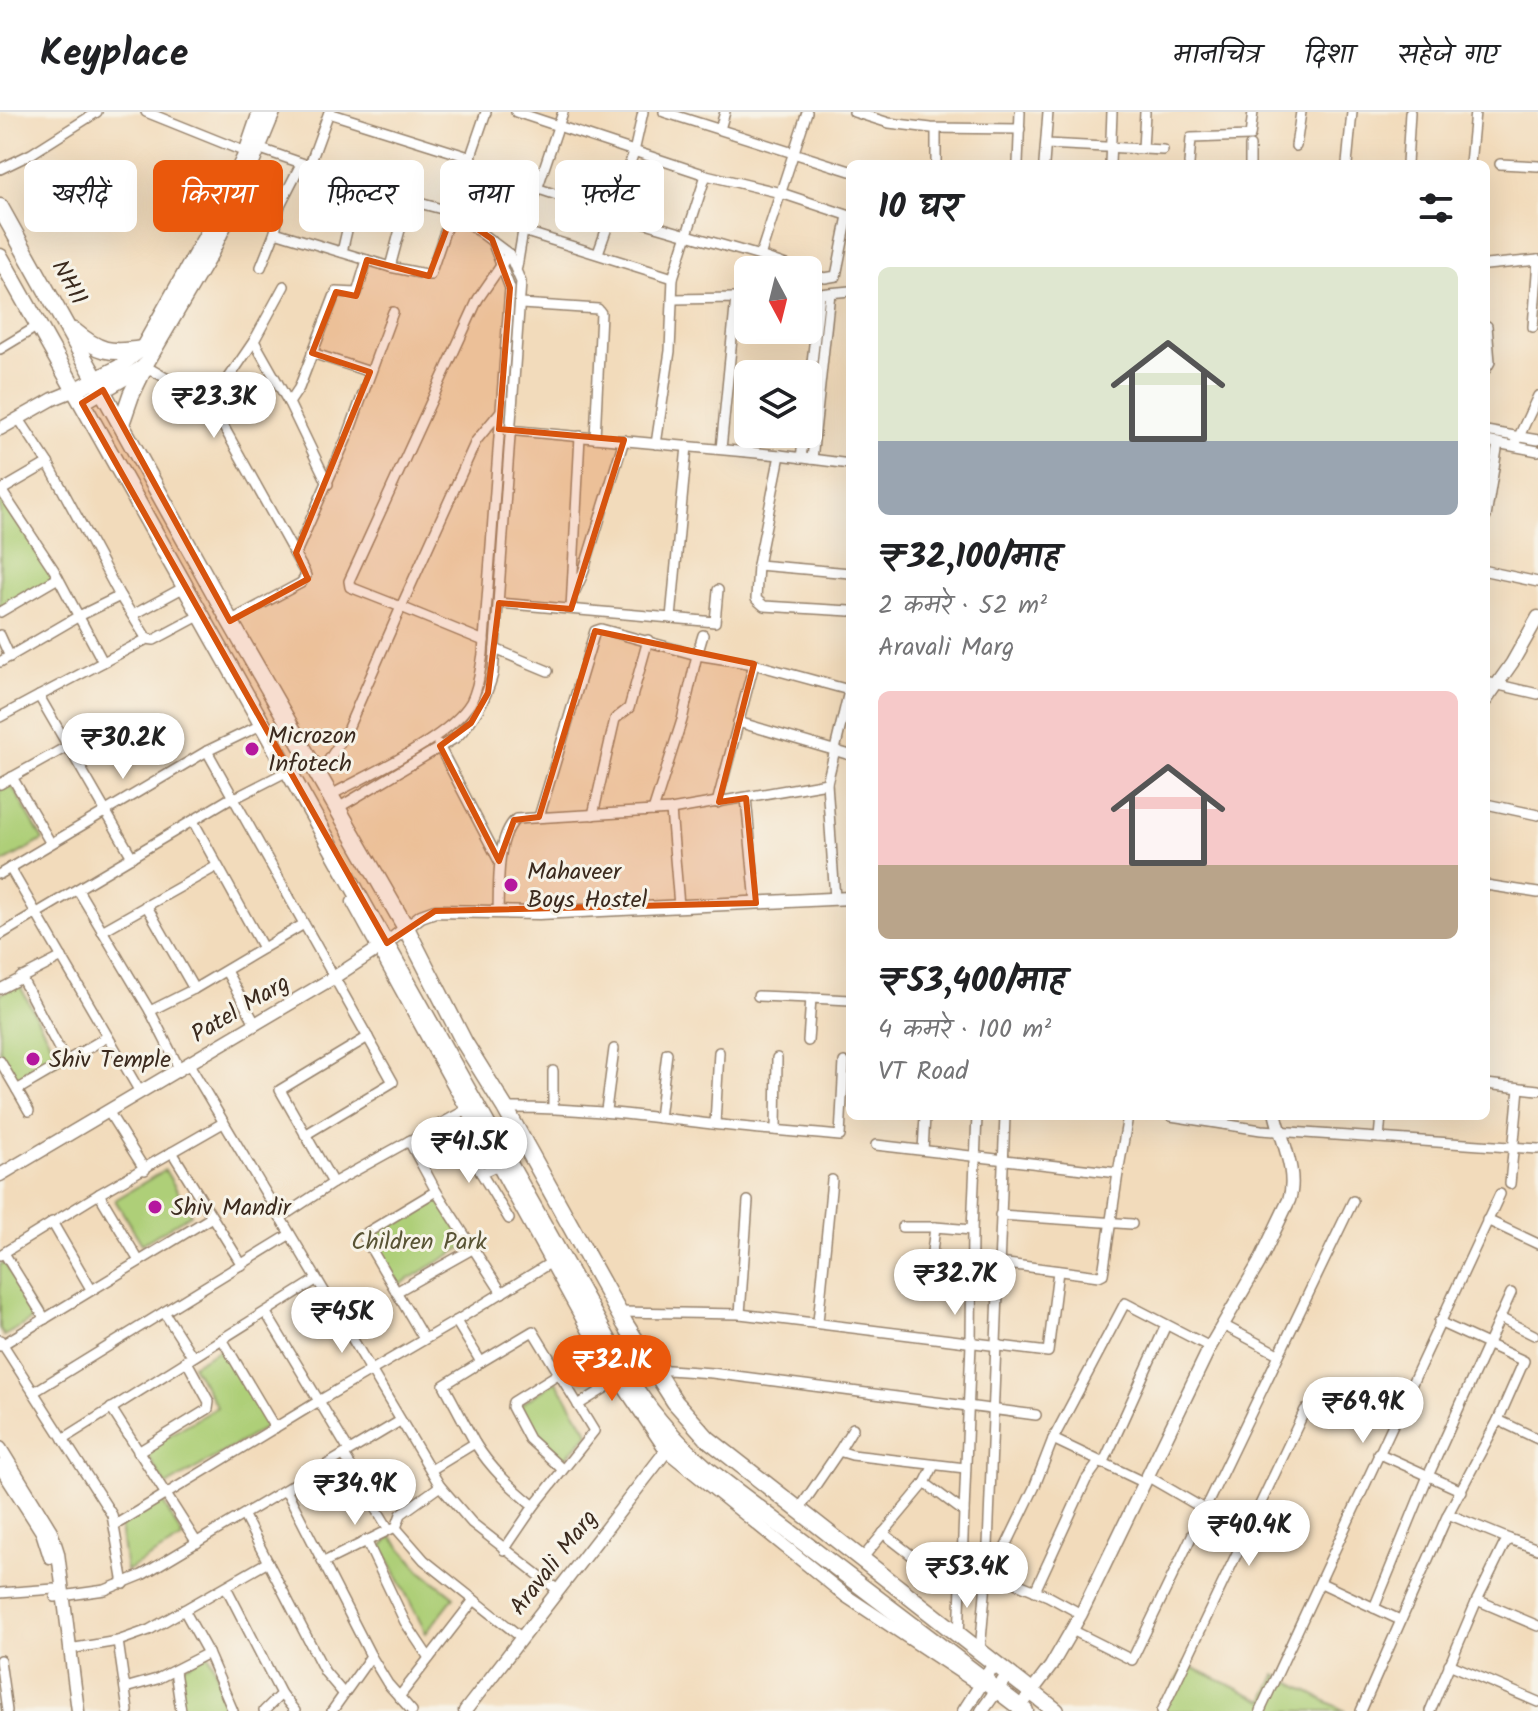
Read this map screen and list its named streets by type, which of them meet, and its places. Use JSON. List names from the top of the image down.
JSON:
{
  "streets": {
    "highway": ["NH11"],
    "street": ["Patel Marg", "Aravali Marg"]
  },
  "crossings": [
    ["NH11", "Patel Marg"]
  ],
  "parks": ["Children Park"],
  "places": [
    "Microzon Infotech",
    "Mahaveer Boys Hostel",
    "Shiv Temple",
    "Shiv Mandir"
  ],
  "north": "bottom",
  "page": {
    "header": "Keyplace",
    "nav": ["मानचित्र", "दिशा", "सहेजे गए"],
    "chip": [
      "खरीदें",
      "किराया",
      "फ़िल्टर",
      "नया",
      "फ़्लैट"
    ],
    "heading": "10 घर",
    "list": [
      {
        "name": "₹32,100/माह",
        "note": "2 कमरे · 52 m² · Aravali Marg"
      },
      {
        "name": "₹53,400/माह",
        "note": "4 कमरे · 100 m² · VT Road"
      }
    ],
    "price": [
      "₹23.3K",
      "₹30.2K",
      "₹41.5K",
      "₹32.7K",
      "₹45K",
      "₹32.1K",
      "₹69.9K",
      "₹34.9K",
      "₹40.4K",
      "₹53.4K"
    ]
  }
}
